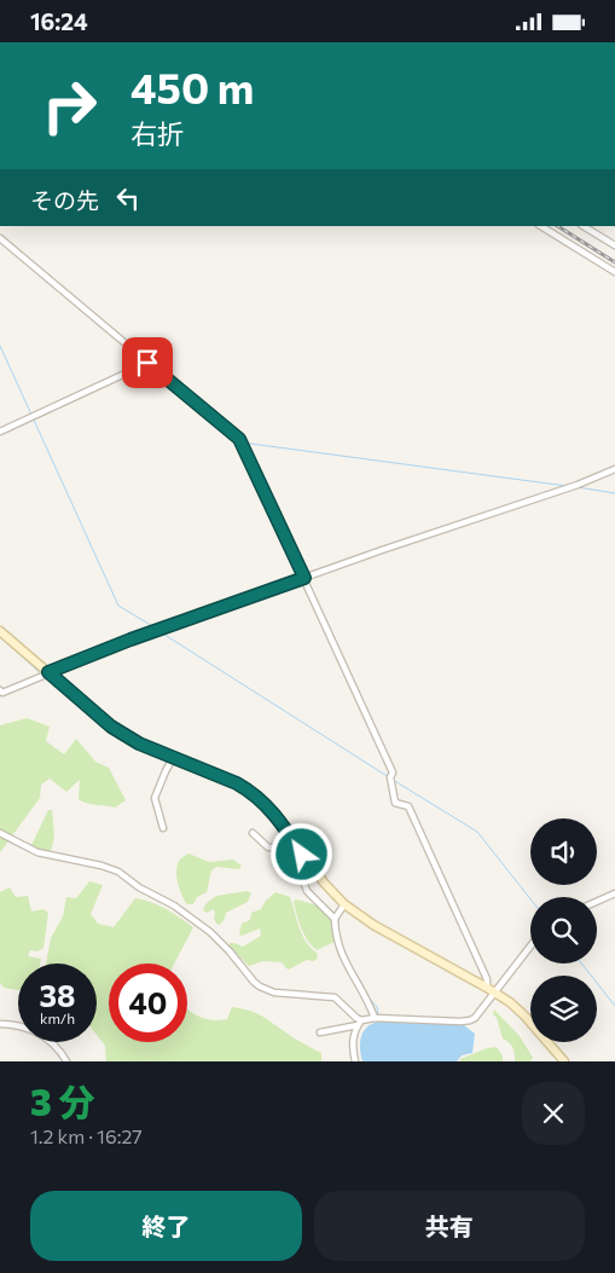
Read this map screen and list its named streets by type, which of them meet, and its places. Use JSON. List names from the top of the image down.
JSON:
{
  "page": {
    "status": "16:24",
    "turn": ["450 m", "右折"],
    "then": "その先",
    "speed": "38 km/h",
    "limit": "40",
    "heading": ["3 分", "1.2 km · 16:27"],
    "buttons": ["終了", "共有"]
  }
}
